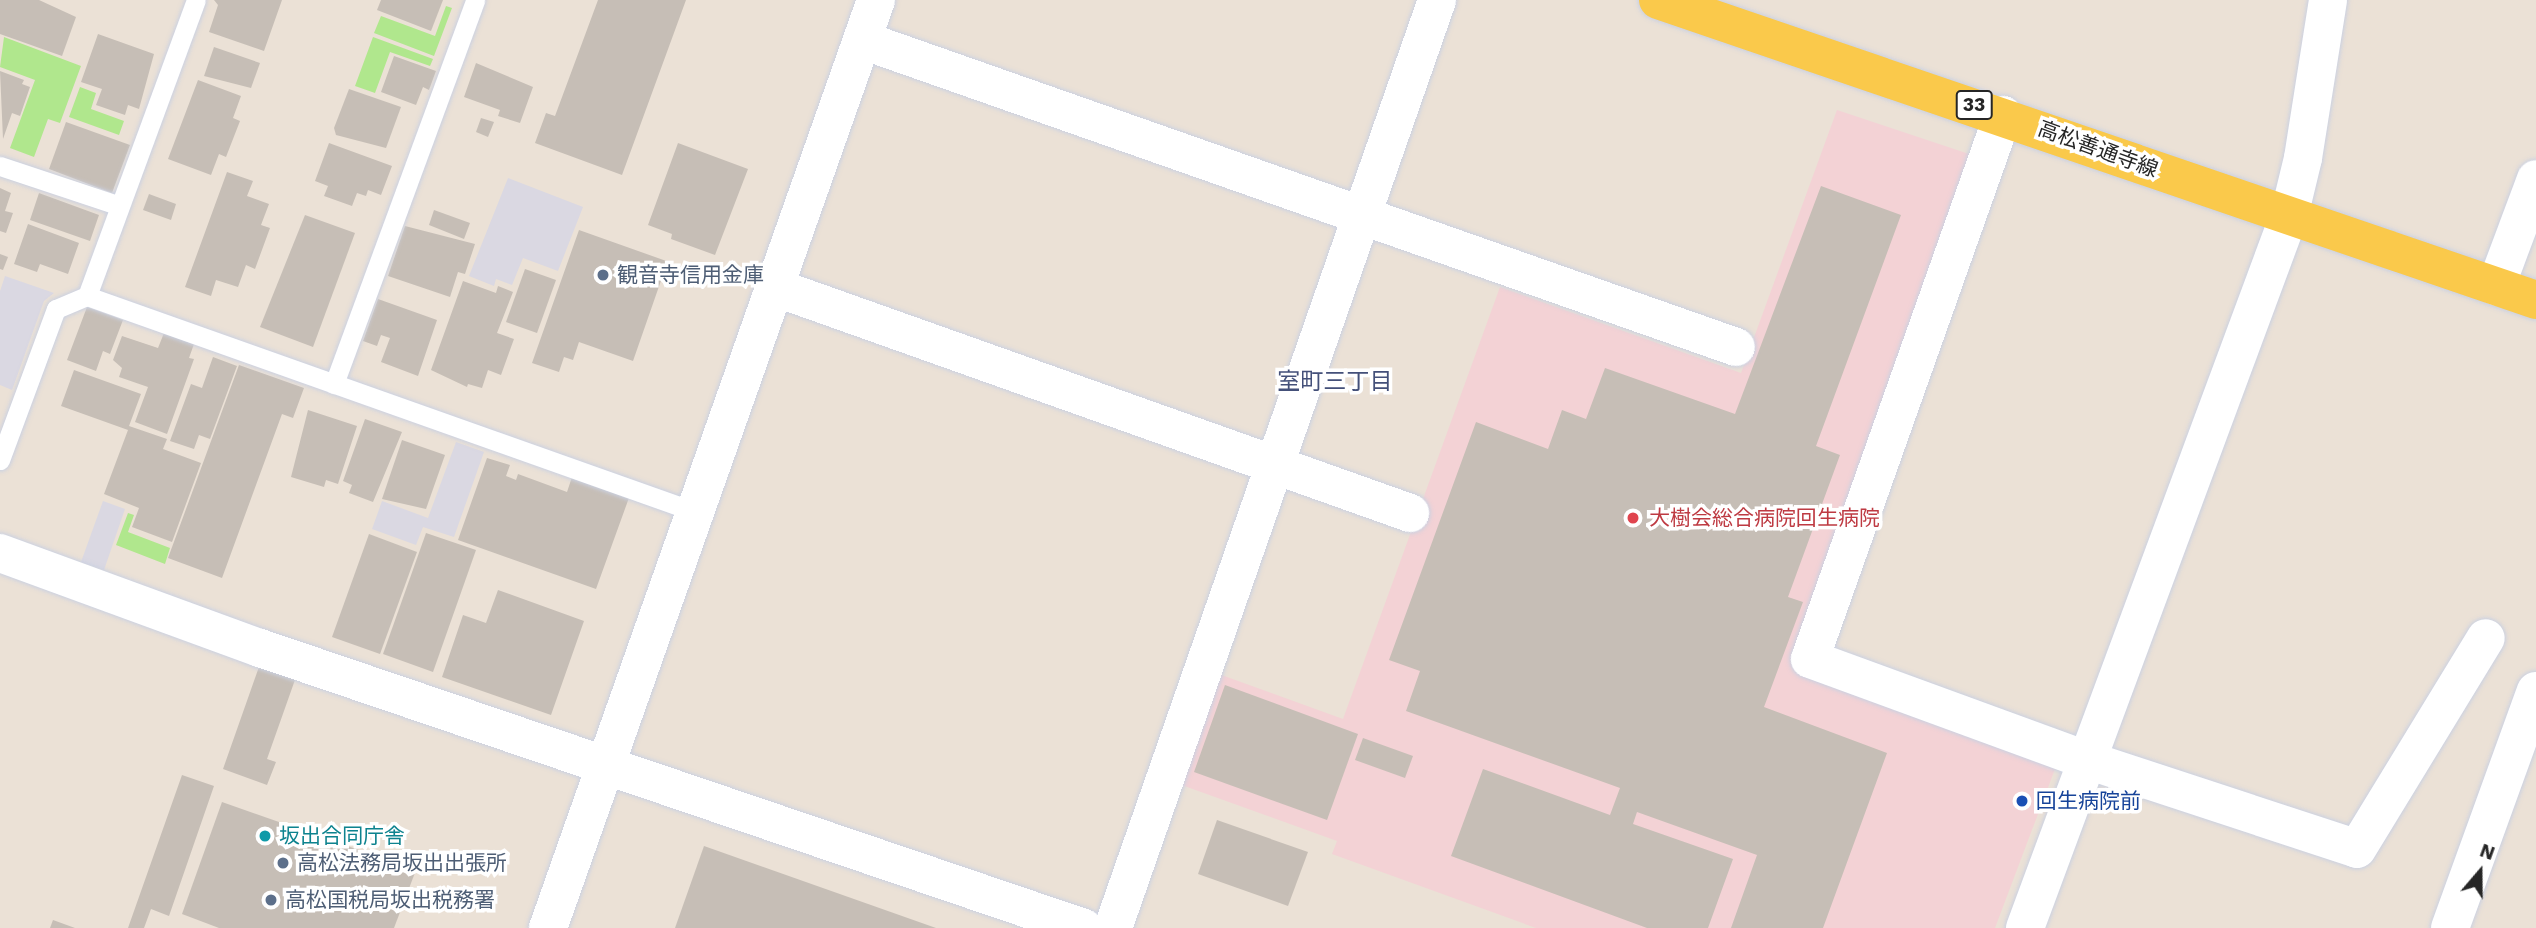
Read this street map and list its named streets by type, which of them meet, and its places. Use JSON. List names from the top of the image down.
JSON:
{
  "streets": {
    "main road": ["33", "高松善通寺線"]
  },
  "districts": ["室町三丁目"],
  "places": [
    "観音寺信用金庫",
    "大樹会総合病院回生病院",
    "回生病院前",
    "坂出合同庁舎",
    "高松法務局坂出出張所",
    "高松国税局坂出税務署"
  ],
  "north": "top"
}
